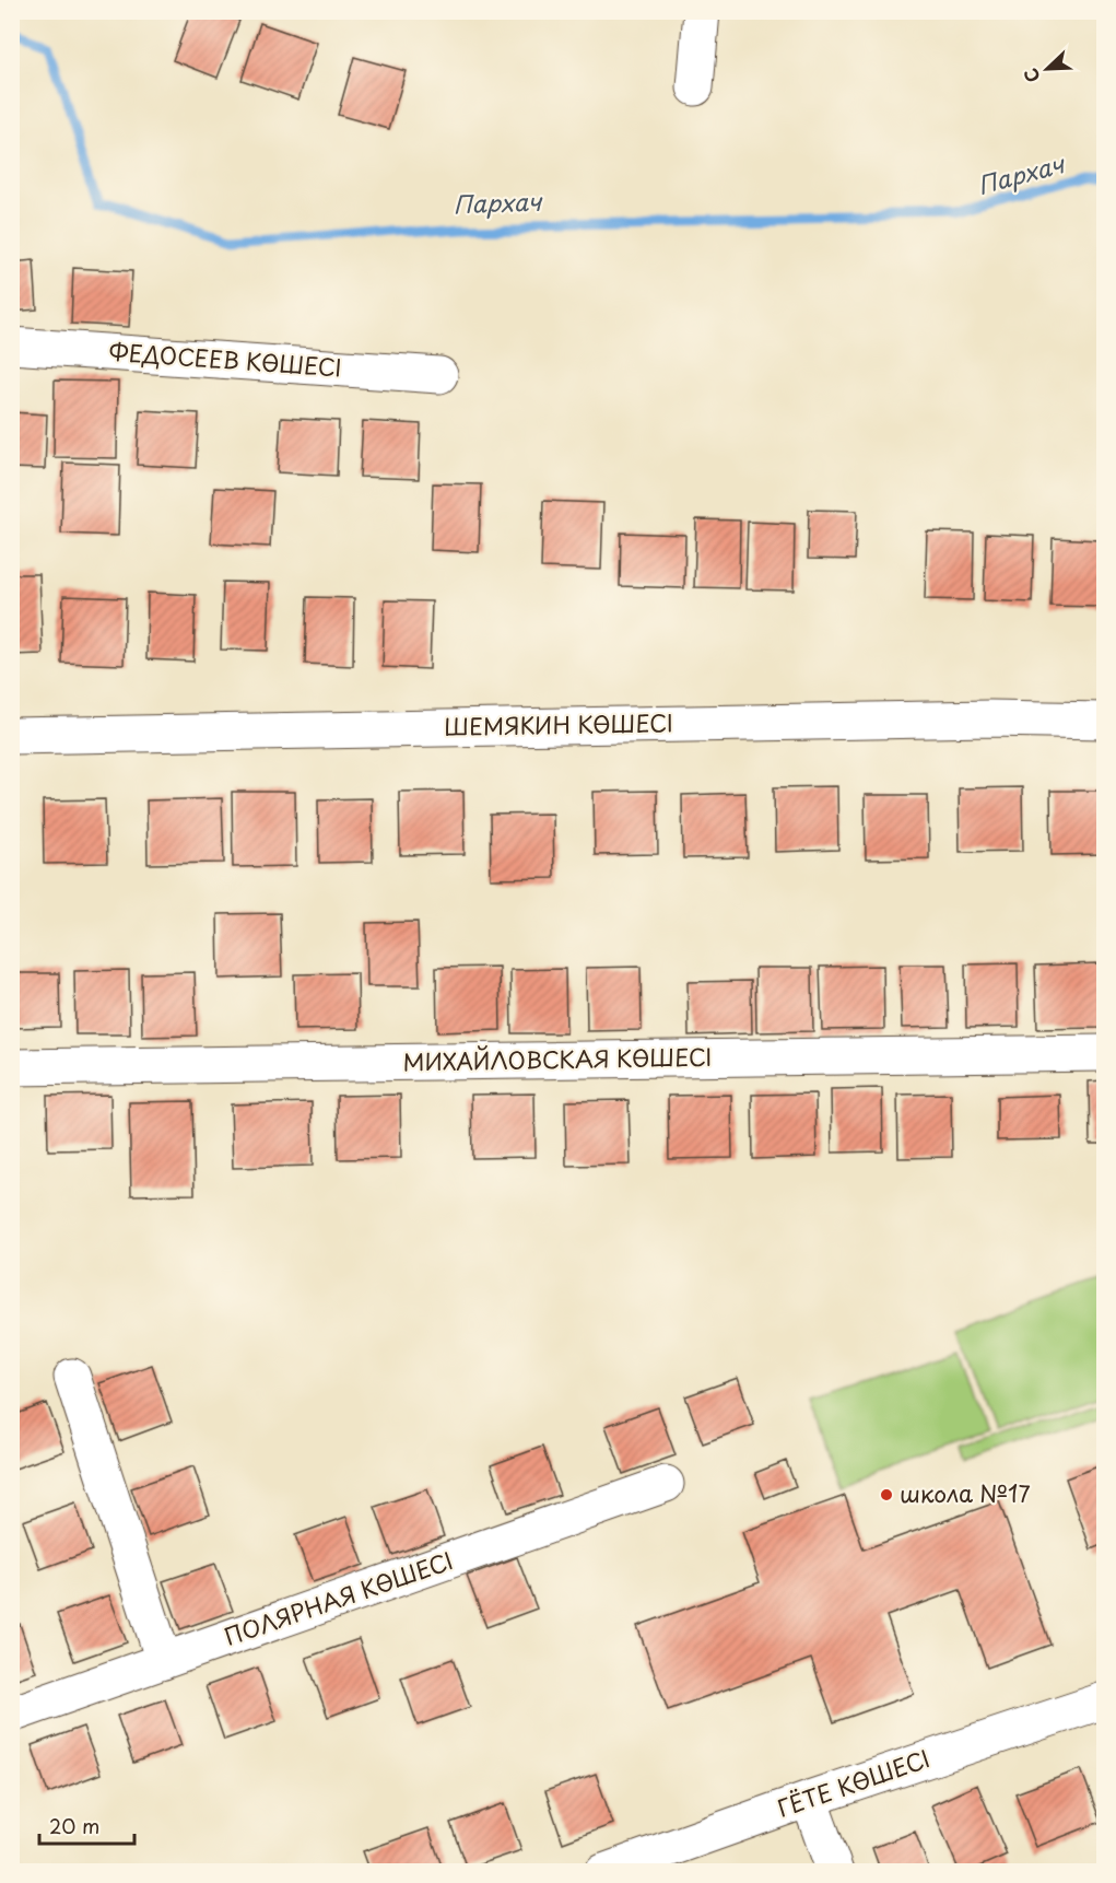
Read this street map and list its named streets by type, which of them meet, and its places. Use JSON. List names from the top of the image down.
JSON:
{
  "streets": {
    "street": [
      "ФЕДОСЕЕВ КӨШЕСІ",
      "ШЕМЯКИН КӨШЕСІ",
      "МИХАЙЛОВСКАЯ КӨШЕСІ",
      "ПОЛЯРНАЯ КӨШЕСІ",
      "ГЁТЕ КӨШЕСІ"
    ]
  },
  "water": ["Пархач"],
  "places": ["школа №17"],
  "scale_bar": "20 m",
  "north": "bottom left"
}
